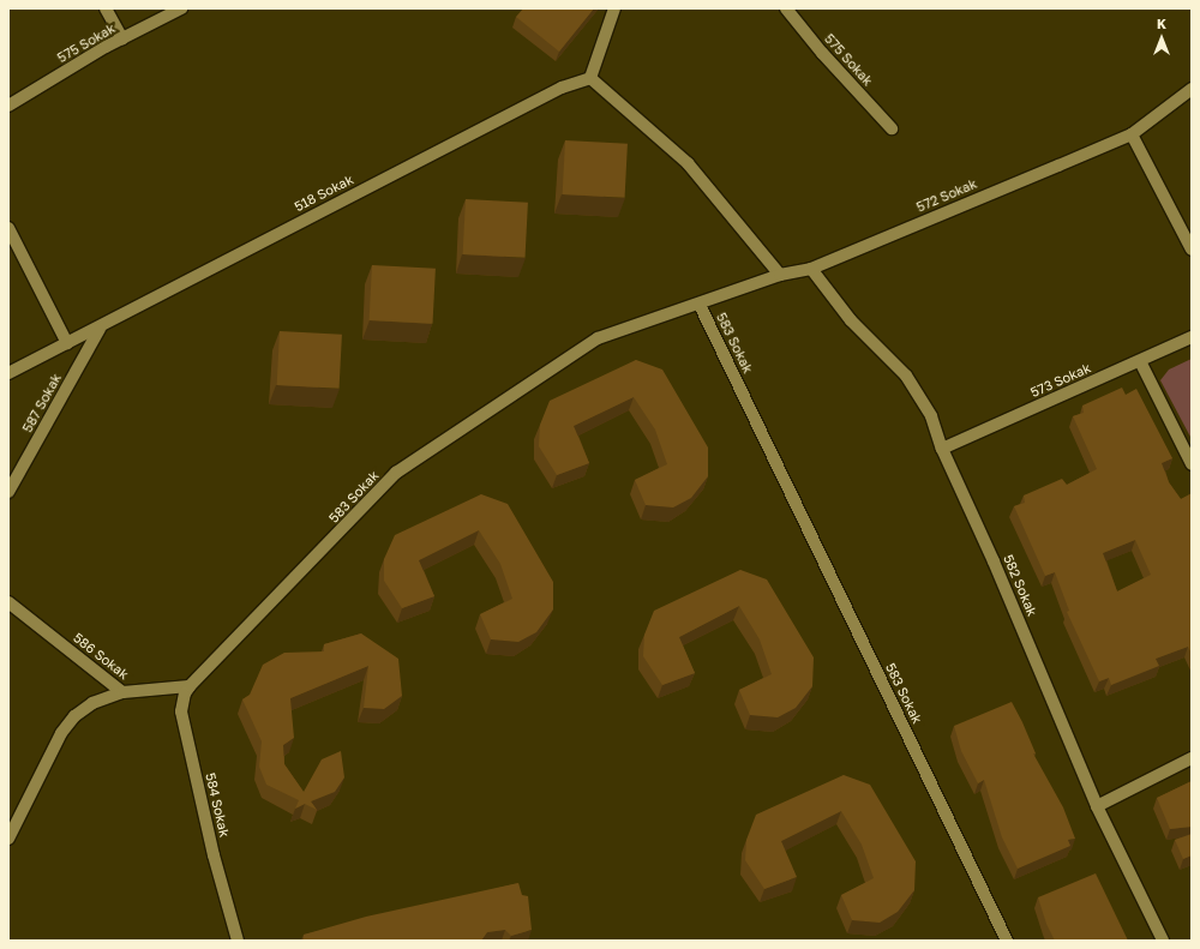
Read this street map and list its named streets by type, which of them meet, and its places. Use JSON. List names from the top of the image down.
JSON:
{
  "streets": {
    "street": [
      "575 Sokak",
      "518 Sokak",
      "572 Sokak",
      "583 Sokak",
      "573 Sokak",
      "587 Sokak",
      "582 Sokak",
      "586 Sokak",
      "584 Sokak"
    ]
  },
  "crossings": [
    ["518 Sokak", "587 Sokak"],
    ["572 Sokak", "583 Sokak"],
    ["572 Sokak", "582 Sokak"],
    ["583 Sokak", "586 Sokak"],
    ["583 Sokak", "584 Sokak"],
    ["573 Sokak", "582 Sokak"],
    ["586 Sokak", "584 Sokak"]
  ],
  "north": "top"
}
